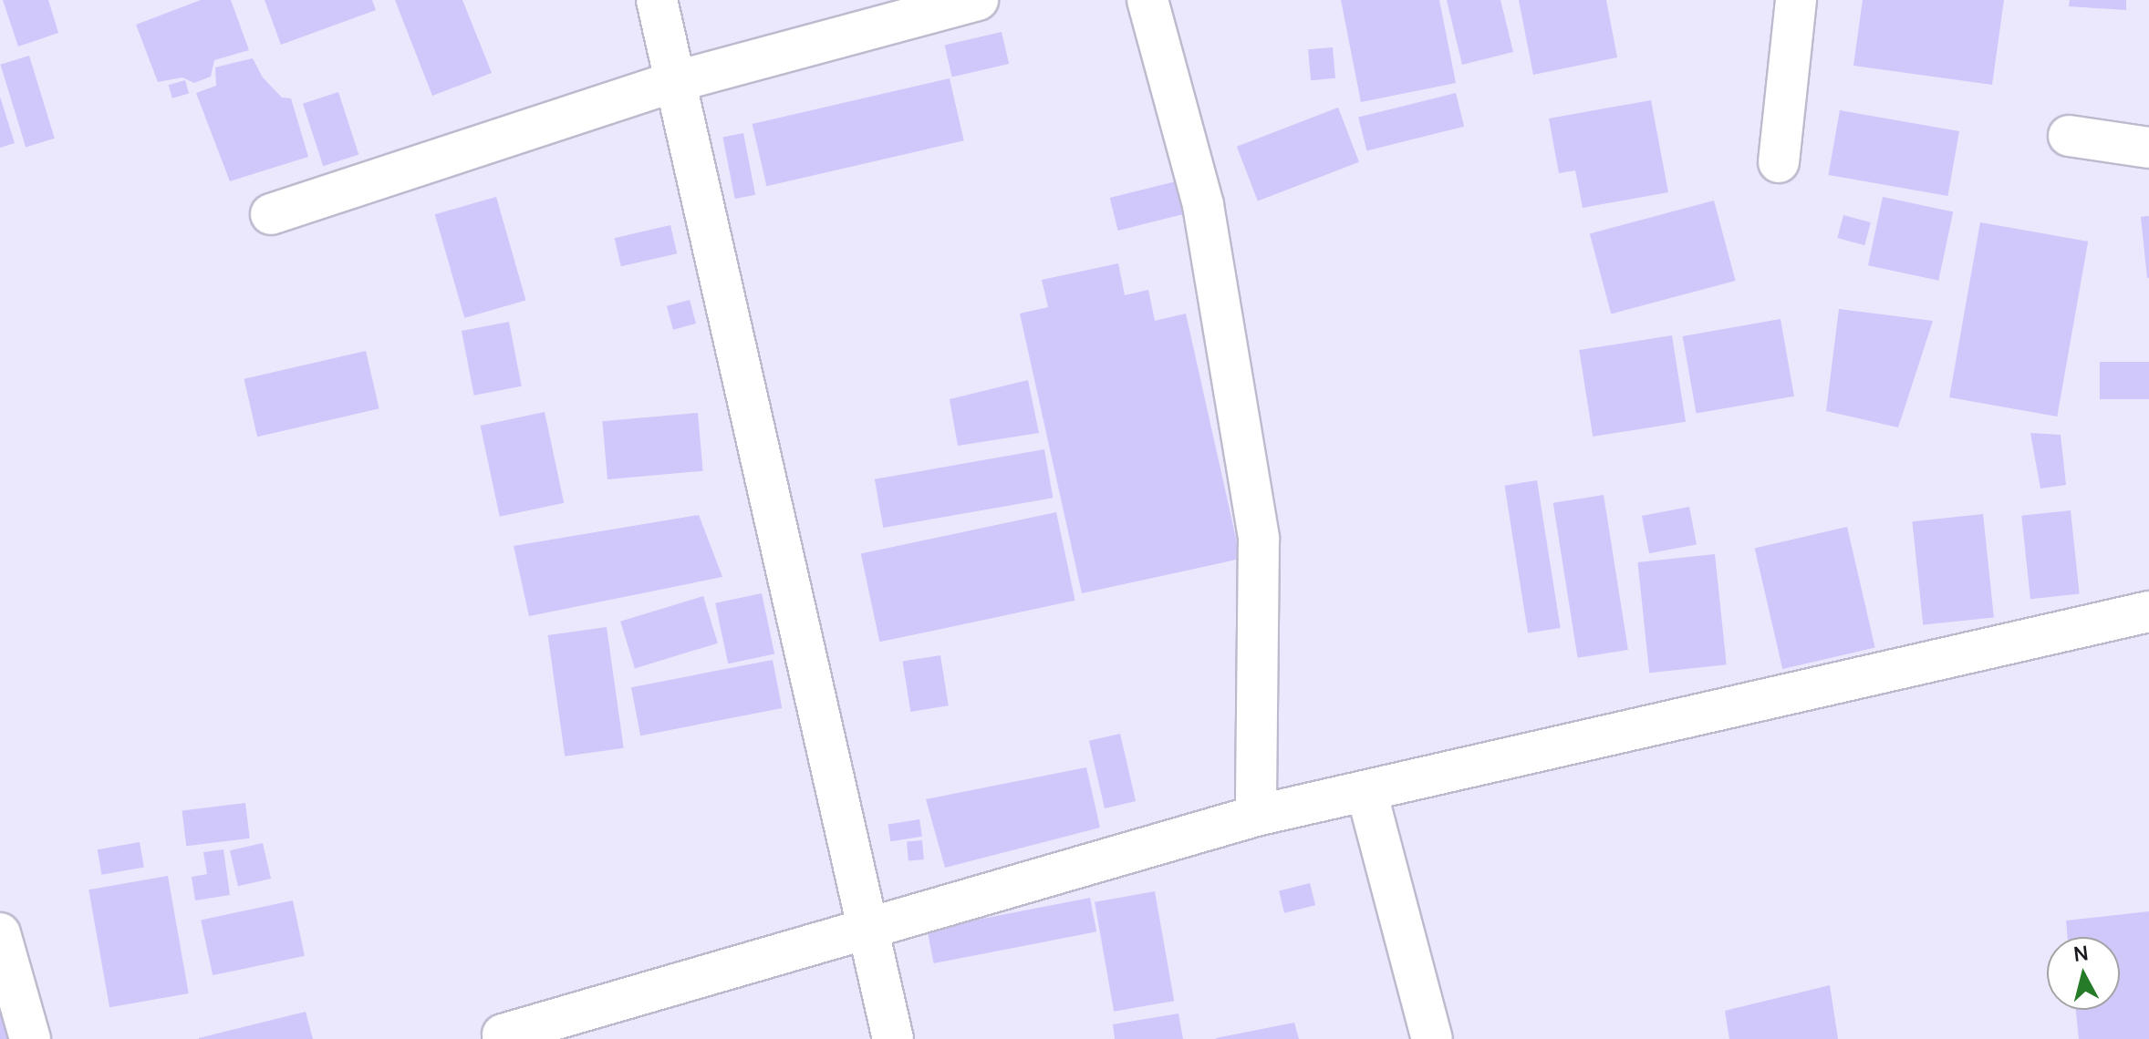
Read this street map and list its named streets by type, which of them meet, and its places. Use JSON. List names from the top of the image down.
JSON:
{
  "north": "top"
}
